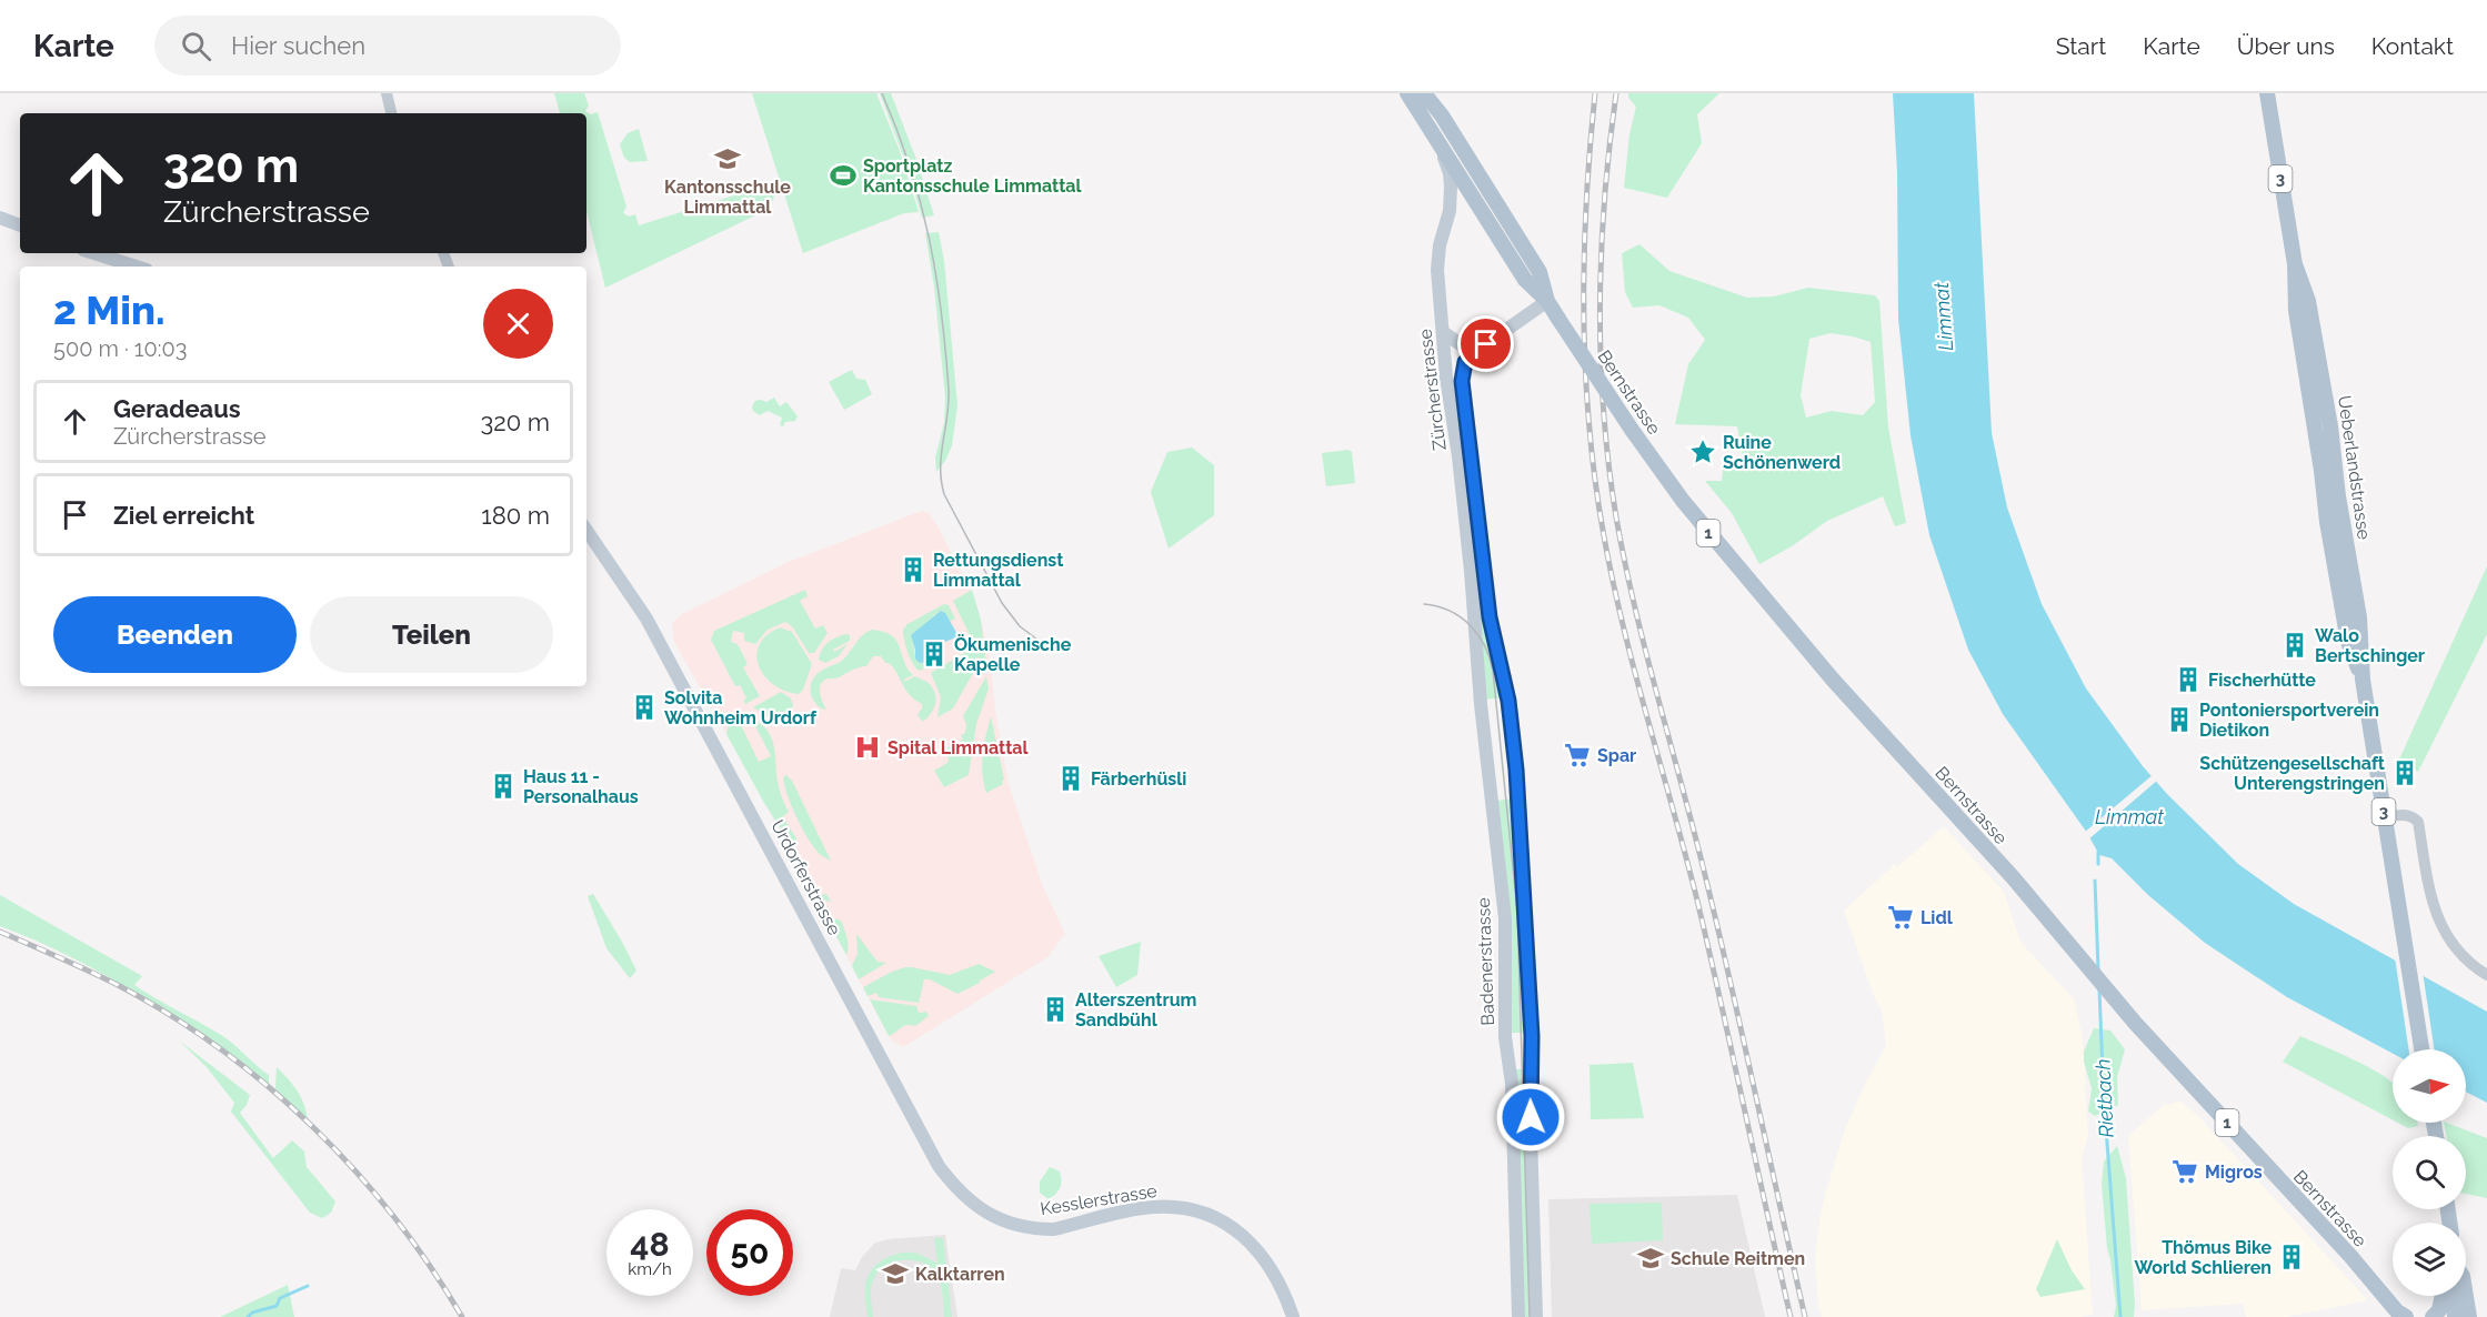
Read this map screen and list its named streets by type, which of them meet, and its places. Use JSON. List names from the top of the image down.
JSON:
{
  "streets": {
    "main road": [
      "3",
      "Zürcherstrasse",
      "Bernstrasse",
      "Ueberlandstrasse",
      "1",
      "Urdorferstrasse",
      "Badenerstrasse",
      "Kesslerstrasse"
    ]
  },
  "crossings": [
    ["Zürcherstrasse", "Bernstrasse"],
    ["Zürcherstrasse", "Badenerstrasse"],
    ["Urdorferstrasse", "Kesslerstrasse"]
  ],
  "water": ["Limmat", "Rietbach"],
  "places": {
    "school or university": ["Kantonsschule Limmattal", "Schule Reitmen", "Kalktarren"],
    "sports": ["Sportplatz Kantonsschule Limmattal"],
    "place": ["Ruine Schönenwerd"],
    "building": [
      "Rettungsdienst Limmattal",
      "Walo Bertschinger",
      "Ökumenische Kapelle",
      "Fischerhütte",
      "Solvita Wohnheim Urdorf",
      "Pontoniersportverein Dietikon",
      "Schützengesellschaft Unterengstringen",
      "Färberhüsli",
      "Haus 11 - Personalhaus",
      "Alterszentrum Sandbühl",
      "Thömus Bike World Schlieren"
    ],
    "hospital": ["Spital Limmattal"],
    "supermarket": ["Spar", "Lidl", "Migros"]
  },
  "north": "right",
  "page": {
    "header": "Karte",
    "search": "Hier suchen",
    "nav": [
      "Start",
      "Karte",
      "Über uns",
      "Kontakt"
    ],
    "turn": ["320 m", "Zürcherstrasse"],
    "heading": ["2 Min.", "500 m · 10:03"],
    "list": [
      {
        "name": "Geradeaus",
        "note": "Zürcherstrasse",
        "value": "320 m"
      },
      {
        "name": "Ziel erreicht",
        "value": "180 m"
      }
    ],
    "buttons": ["Beenden", "Teilen"],
    "speed": "48 km/h",
    "limit": "50"
  }
}
